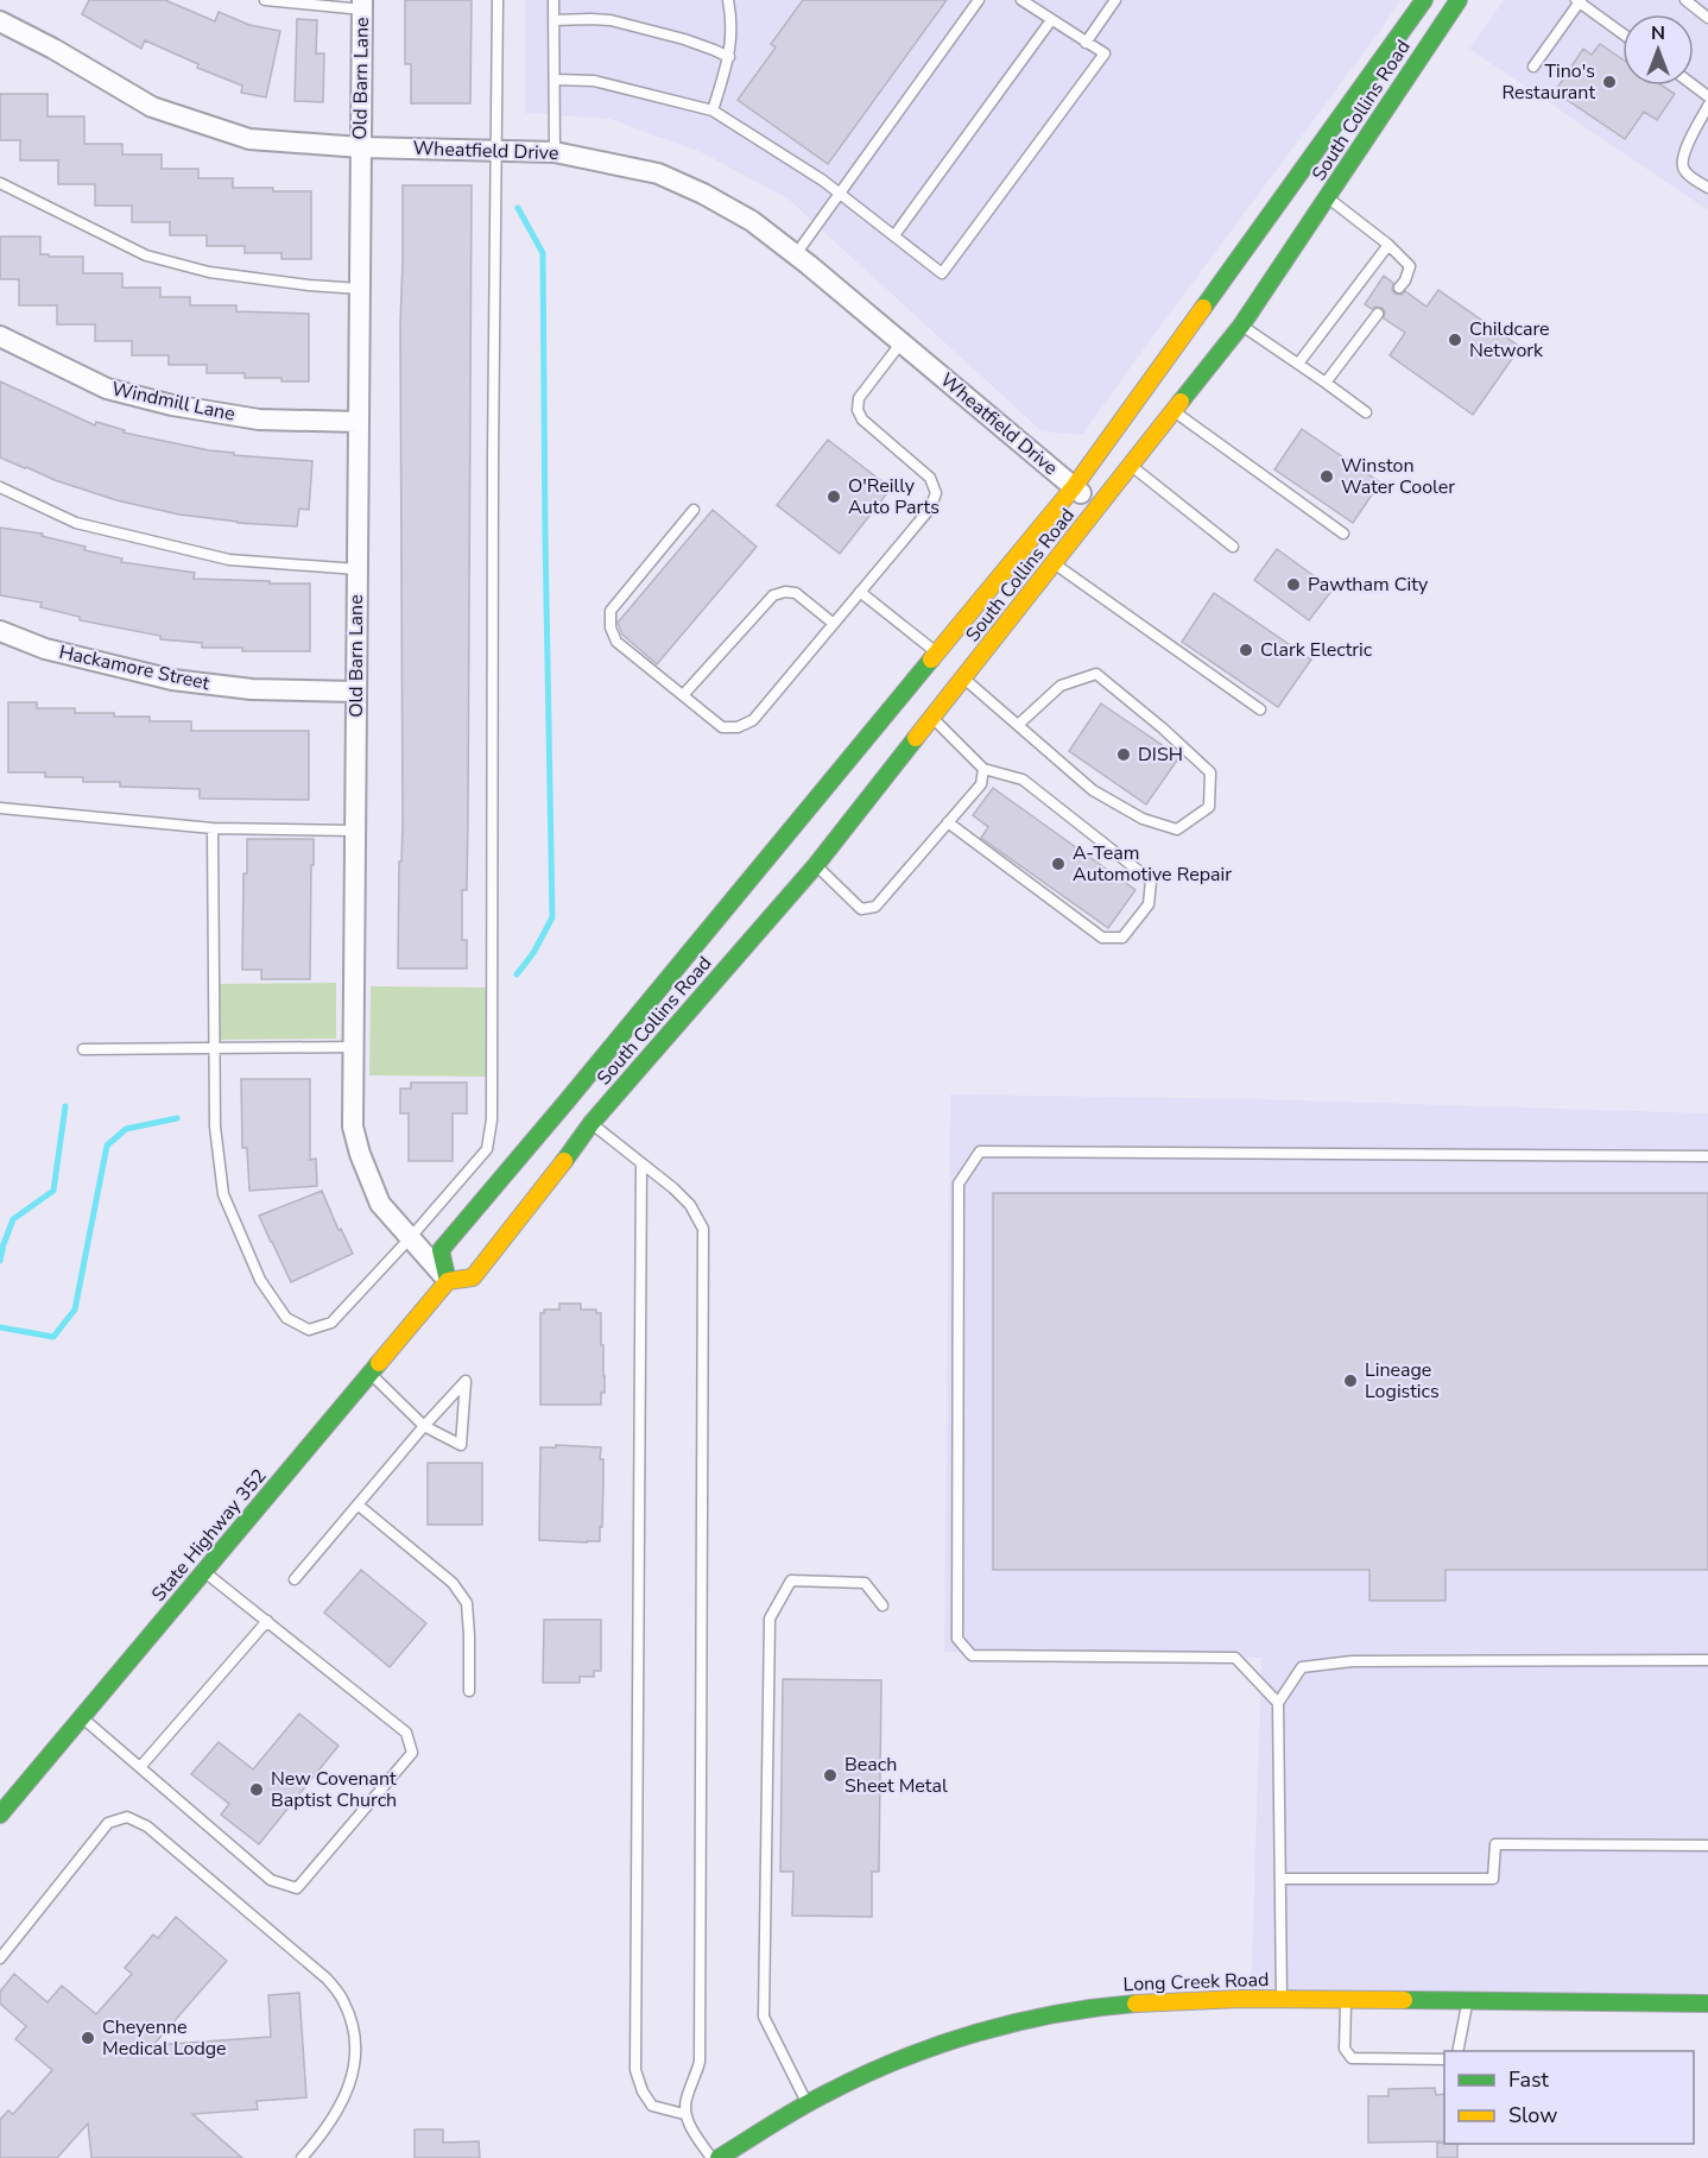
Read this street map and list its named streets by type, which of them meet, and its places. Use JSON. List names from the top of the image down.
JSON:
{
  "streets": {
    "main road": ["South Collins Road", "State Highway 352", "Long Creek Road"],
    "street": [
      "Old Barn Lane",
      "Wheatfield Drive",
      "Windmill Lane",
      "Hackamore Street"
    ]
  },
  "crossings": [
    ["Old Barn Lane", "Wheatfield Drive"],
    ["Old Barn Lane", "Windmill Lane"],
    ["Old Barn Lane", "Hackamore Street"],
    ["Old Barn Lane", "State Highway 352"],
    ["South Collins Road", "Wheatfield Drive"],
    ["South Collins Road", "State Highway 352"]
  ],
  "places": [
    "Tino's Restaurant",
    "Childcare Network",
    "Winston Water Cooler",
    "O'Reilly Auto Parts",
    "Pawtham City",
    "Clark Electric",
    "DISH",
    "A-Team Automotive Repair",
    "Lineage Logistics",
    "Beach Sheet Metal",
    "New Covenant Baptist Church",
    "Cheyenne Medical Lodge"
  ],
  "legend": ["Fast", "Slow"],
  "north": "top"
}
